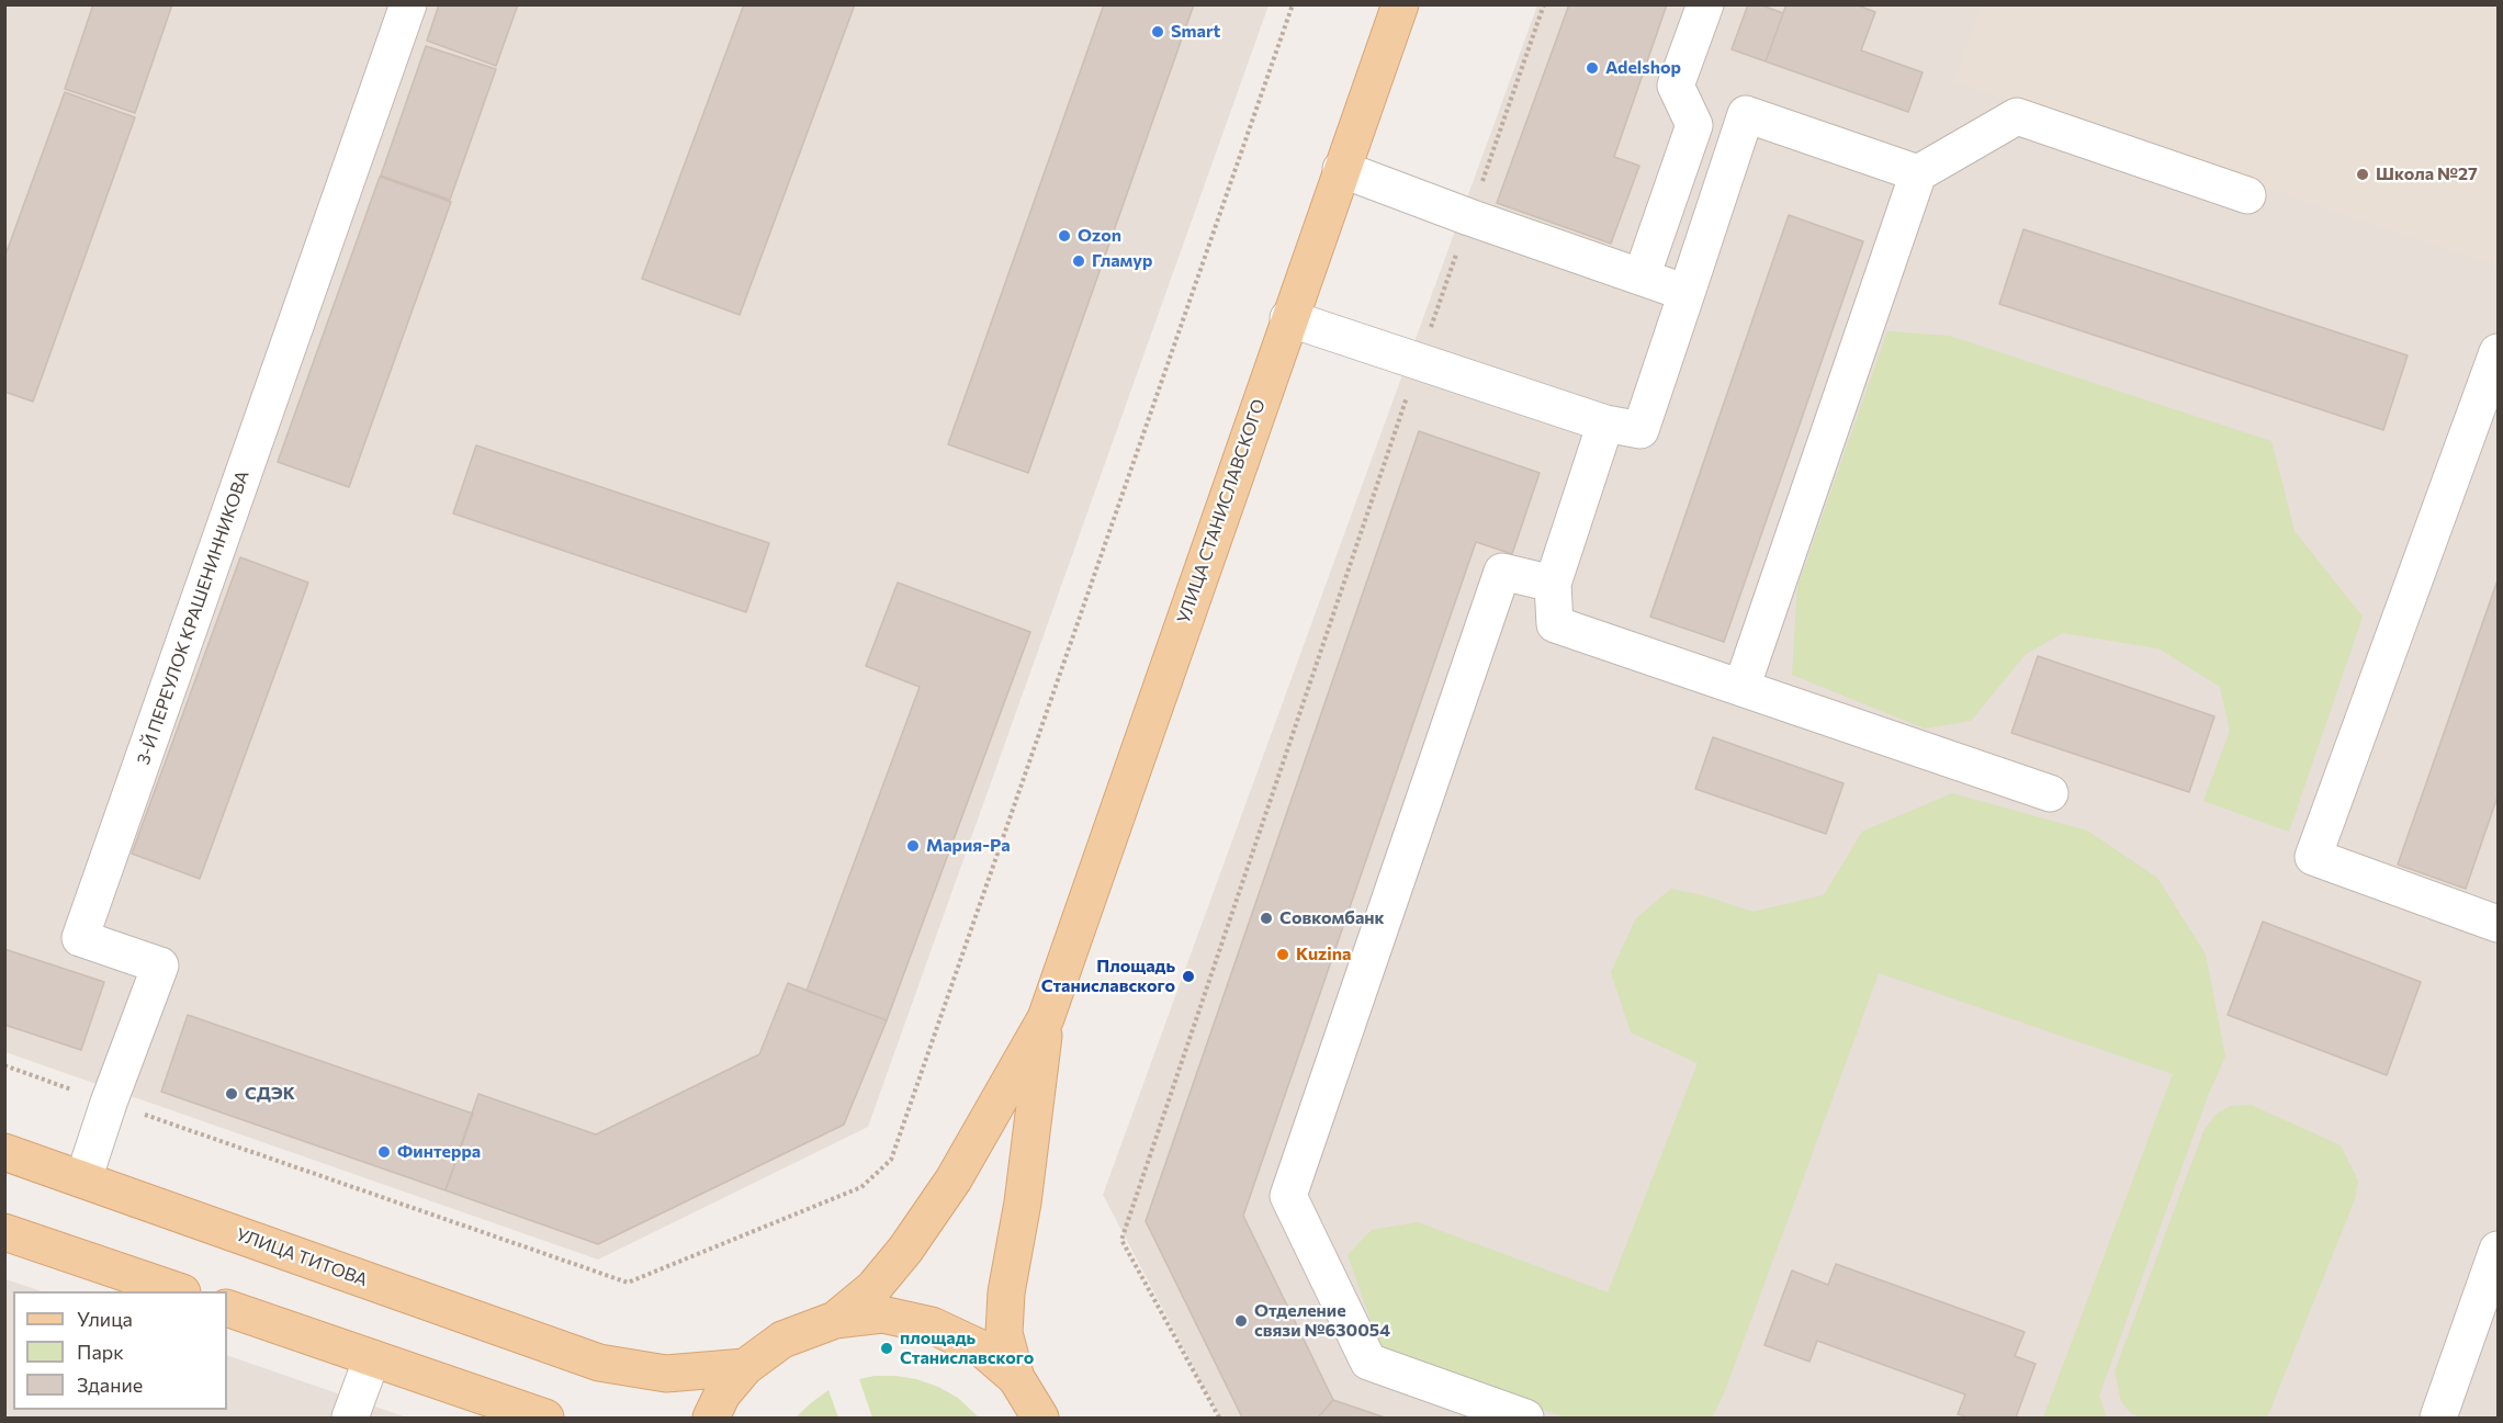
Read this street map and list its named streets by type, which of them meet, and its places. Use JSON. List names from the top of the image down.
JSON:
{
  "streets": {
    "main road": ["УЛИЦА СТАНИСЛАВСКОГО", "УЛИЦА ТИТОВА"],
    "street": ["3-Й ПЕРЕУЛОК КРАШЕНИННИКОВА"]
  },
  "crossings": [
    ["3-Й ПЕРЕУЛОК КРАШЕНИННИКОВА", "УЛИЦА ТИТОВА"]
  ],
  "places": [
    "Smart",
    "Adelshop",
    "Школа №27",
    "Ozon",
    "Гламур",
    "Мария-Ра",
    "Совкомбанк",
    "Kuzina",
    "Площадь Станиславского",
    "СДЭК",
    "Финтерра",
    "Отделение связи №630054",
    "площадь Станиславского"
  ],
  "legend": ["Улица", "Парк", "Здание"]
}
